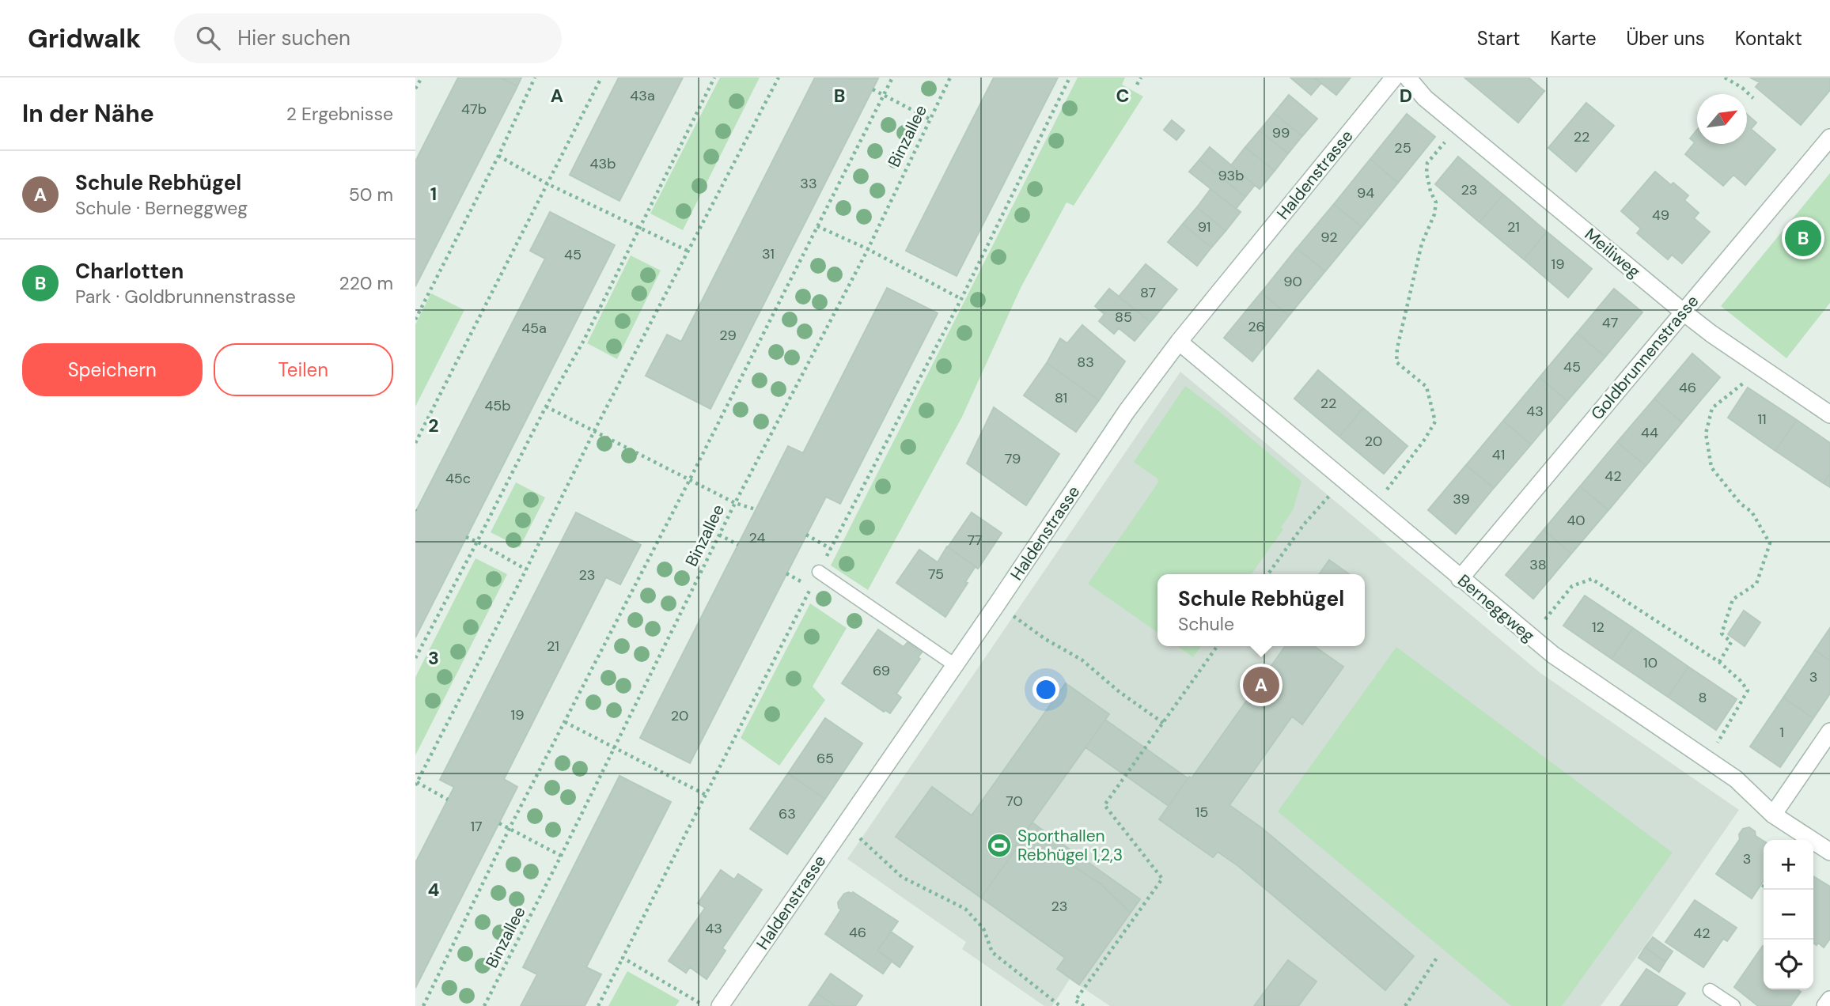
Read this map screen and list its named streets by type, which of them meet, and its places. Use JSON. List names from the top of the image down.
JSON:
{
  "streets": {
    "street": [
      "Haldenstrasse",
      "Meiliweg",
      "Goldbrunnenstrasse",
      "Berneggweg"
    ],
    "path": ["Binzallee"]
  },
  "crossings": [
    ["Haldenstrasse", "Berneggweg"],
    ["Meiliweg", "Goldbrunnenstrasse"],
    ["Goldbrunnenstrasse", "Berneggweg"]
  ],
  "places": {
    "sports": ["Sporthallen Rebhügel 1,2,3"]
  },
  "house_numbers": [
    "43a",
    "47b",
    "99",
    "22",
    "25",
    "43b",
    "93b",
    "33",
    "23",
    "94",
    "49",
    "91",
    "21",
    "92",
    "31",
    "45",
    "19",
    "90",
    "87",
    "85",
    "47",
    "26",
    "45a",
    "29",
    "83",
    "45",
    "46",
    "81",
    "22",
    "45b",
    "43",
    "11",
    "44",
    "20",
    "41",
    "79",
    "42",
    "45c",
    "39",
    "40",
    "24",
    "77",
    "38",
    "75",
    "23",
    "12",
    "21",
    "10",
    "69",
    "3",
    "8",
    "19",
    "20",
    "1",
    "65",
    "70",
    "15",
    "63",
    "17",
    "3",
    "23",
    "43",
    "46",
    "42"
  ],
  "north": "top right",
  "page": {
    "header": "Gridwalk",
    "search": "Hier suchen",
    "nav": [
      "Start",
      "Karte",
      "Über uns",
      "Kontakt"
    ],
    "heading": ["In der Nähe", "2 Ergebnisse"],
    "list": [
      {
        "mark": "A",
        "name": "Schule Rebhügel",
        "note": "Schule · Berneggweg",
        "value": "50 m"
      },
      {
        "mark": "B",
        "name": "Charlotten",
        "note": "Park · Goldbrunnenstrasse",
        "value": "220 m"
      }
    ],
    "pins": ["B", "A"],
    "buttons": ["Speichern", "Teilen"],
    "popup": ["Schule Rebhügel", "Schule"],
    "map_buttons": ["+", "−"]
  },
  "grid": {
    "columns": [
      "A",
      "B",
      "C",
      "D"
    ],
    "rows": [
      "1",
      "2",
      "3",
      "4"
    ]
  }
}
